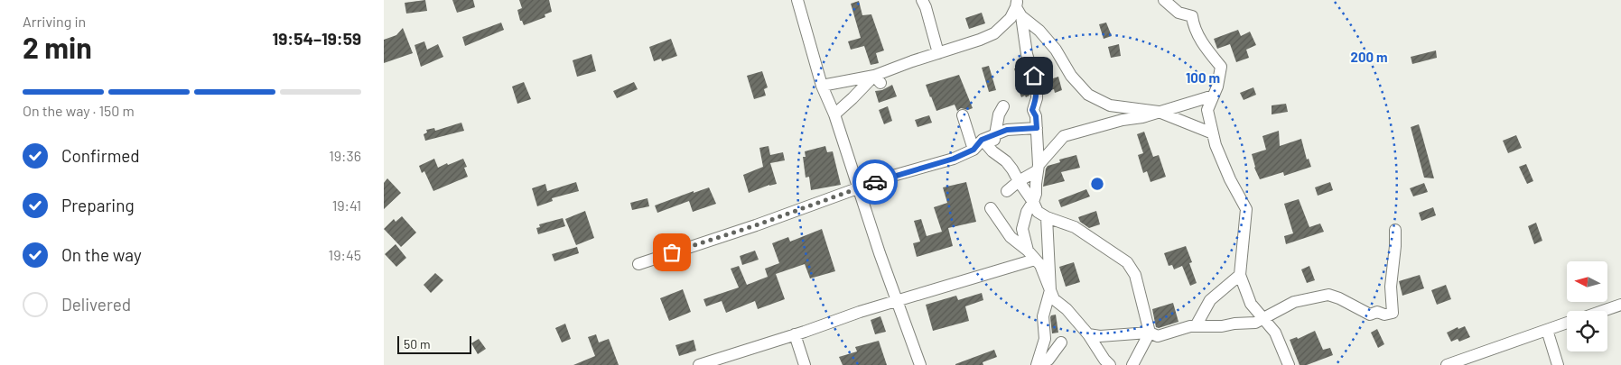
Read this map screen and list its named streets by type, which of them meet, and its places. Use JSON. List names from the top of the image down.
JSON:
{
  "scale_bar": "50 m",
  "north": "left",
  "page": {
    "heading": ["2 min", "Arriving in", "19:54–19:59"],
    "bar": "On the way · 150 m",
    "list": [
      ["Confirmed", "19:36"],
      ["Preparing", "19:41"],
      ["On the way", "19:45"],
      "Delivered"
    ],
    "scale": "50 m"
  },
  "rings": ["200 m", "100 m"]
}
